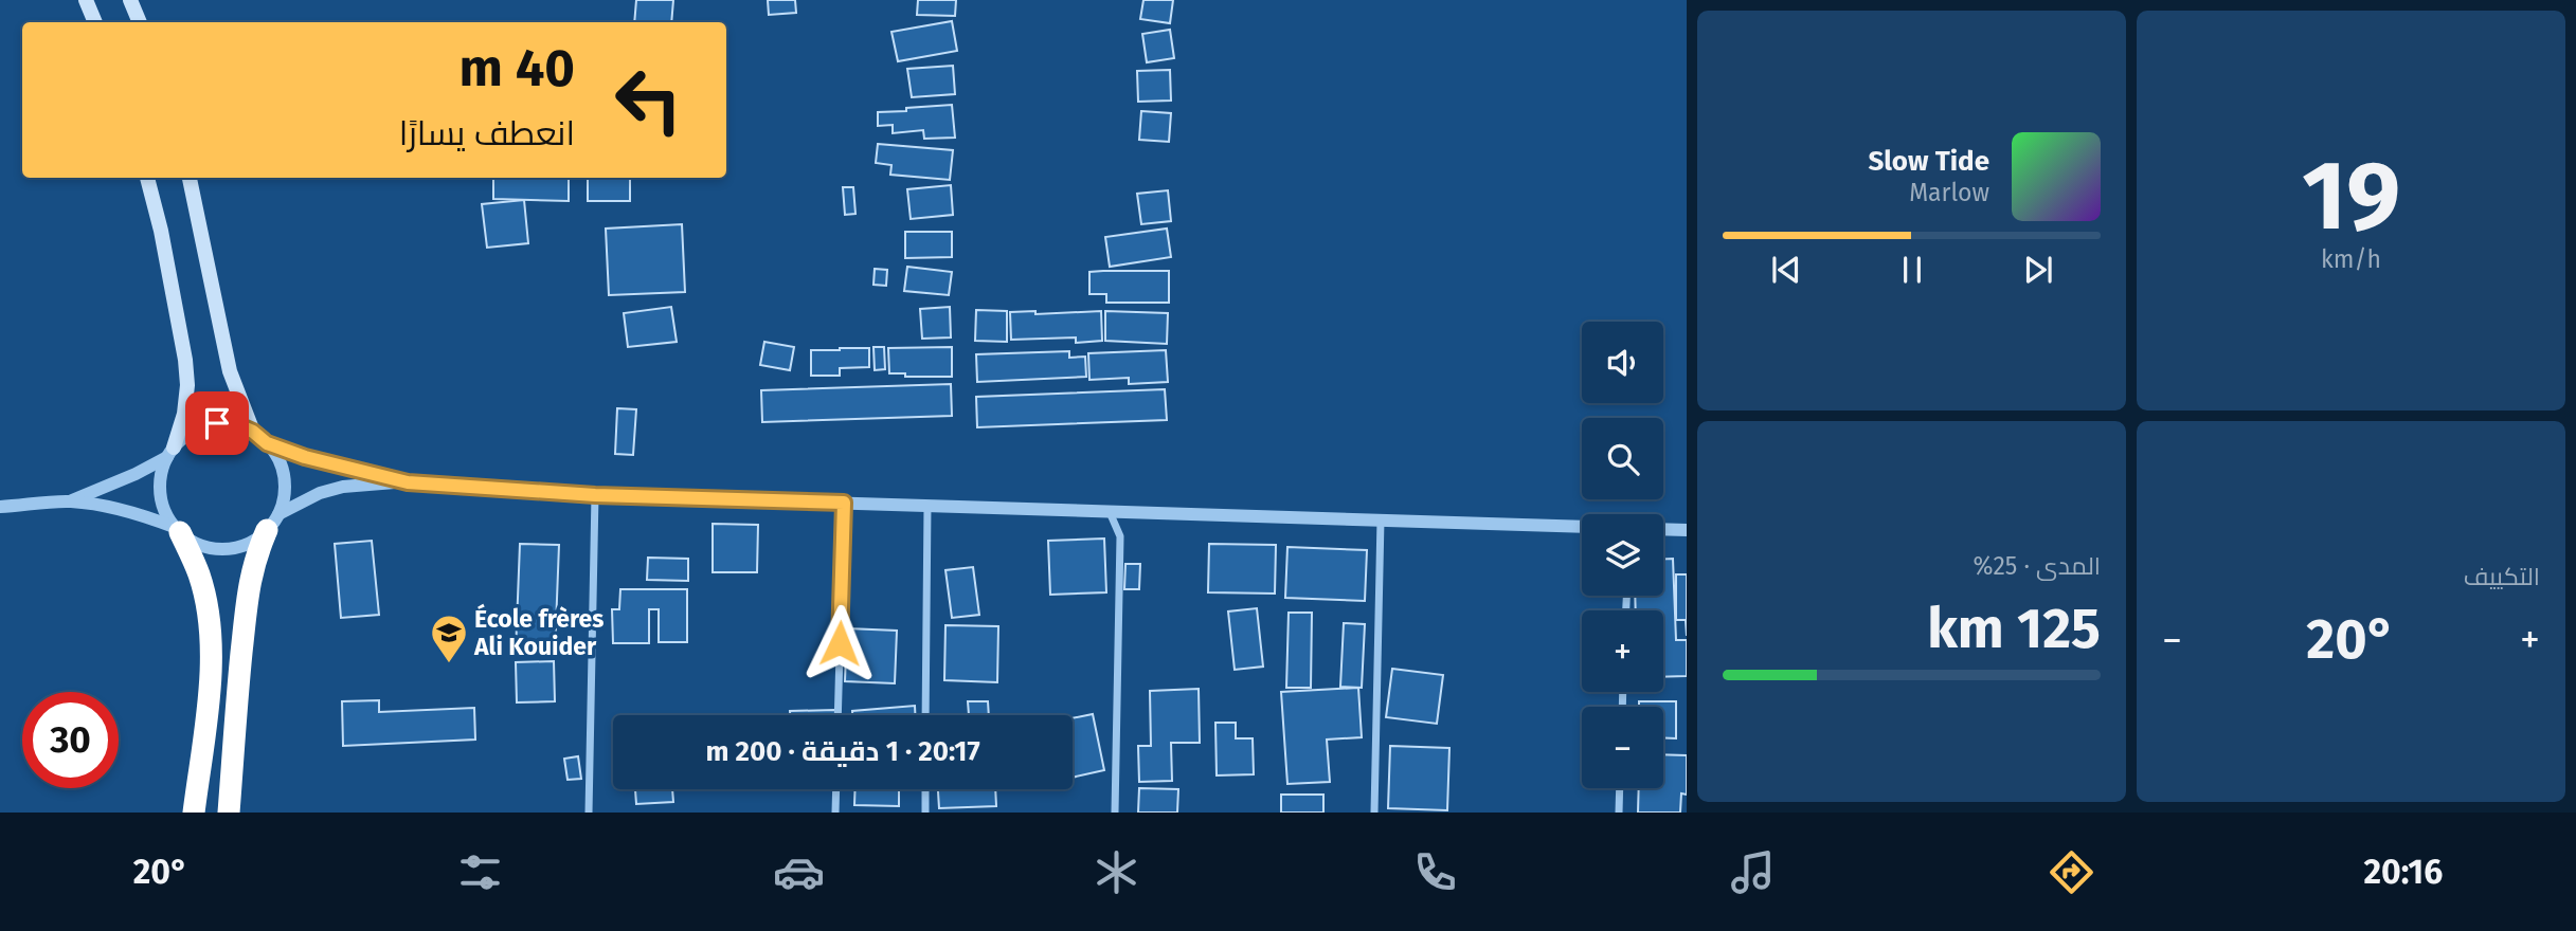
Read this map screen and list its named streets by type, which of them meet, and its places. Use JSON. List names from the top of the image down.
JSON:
{
  "places": {
    "school or university": ["École frères Ali Kouider"]
  },
  "page": {
    "tile": [
      ["19", "km/h"],
      "التكييف",
      ["المدى · 25%", "125 km"]
    ],
    "turn": ["40 m", "انعطف يسارًا"],
    "song": ["Slow Tide", "Marlow"],
    "map_buttons": ["+", "−"],
    "heat": ["−", "20°", "+"],
    "limit": "30",
    "trip": "20:17 · 1 دقيقة · 200 m",
    "tabs": ["20:16", "20°"]
  }
}
